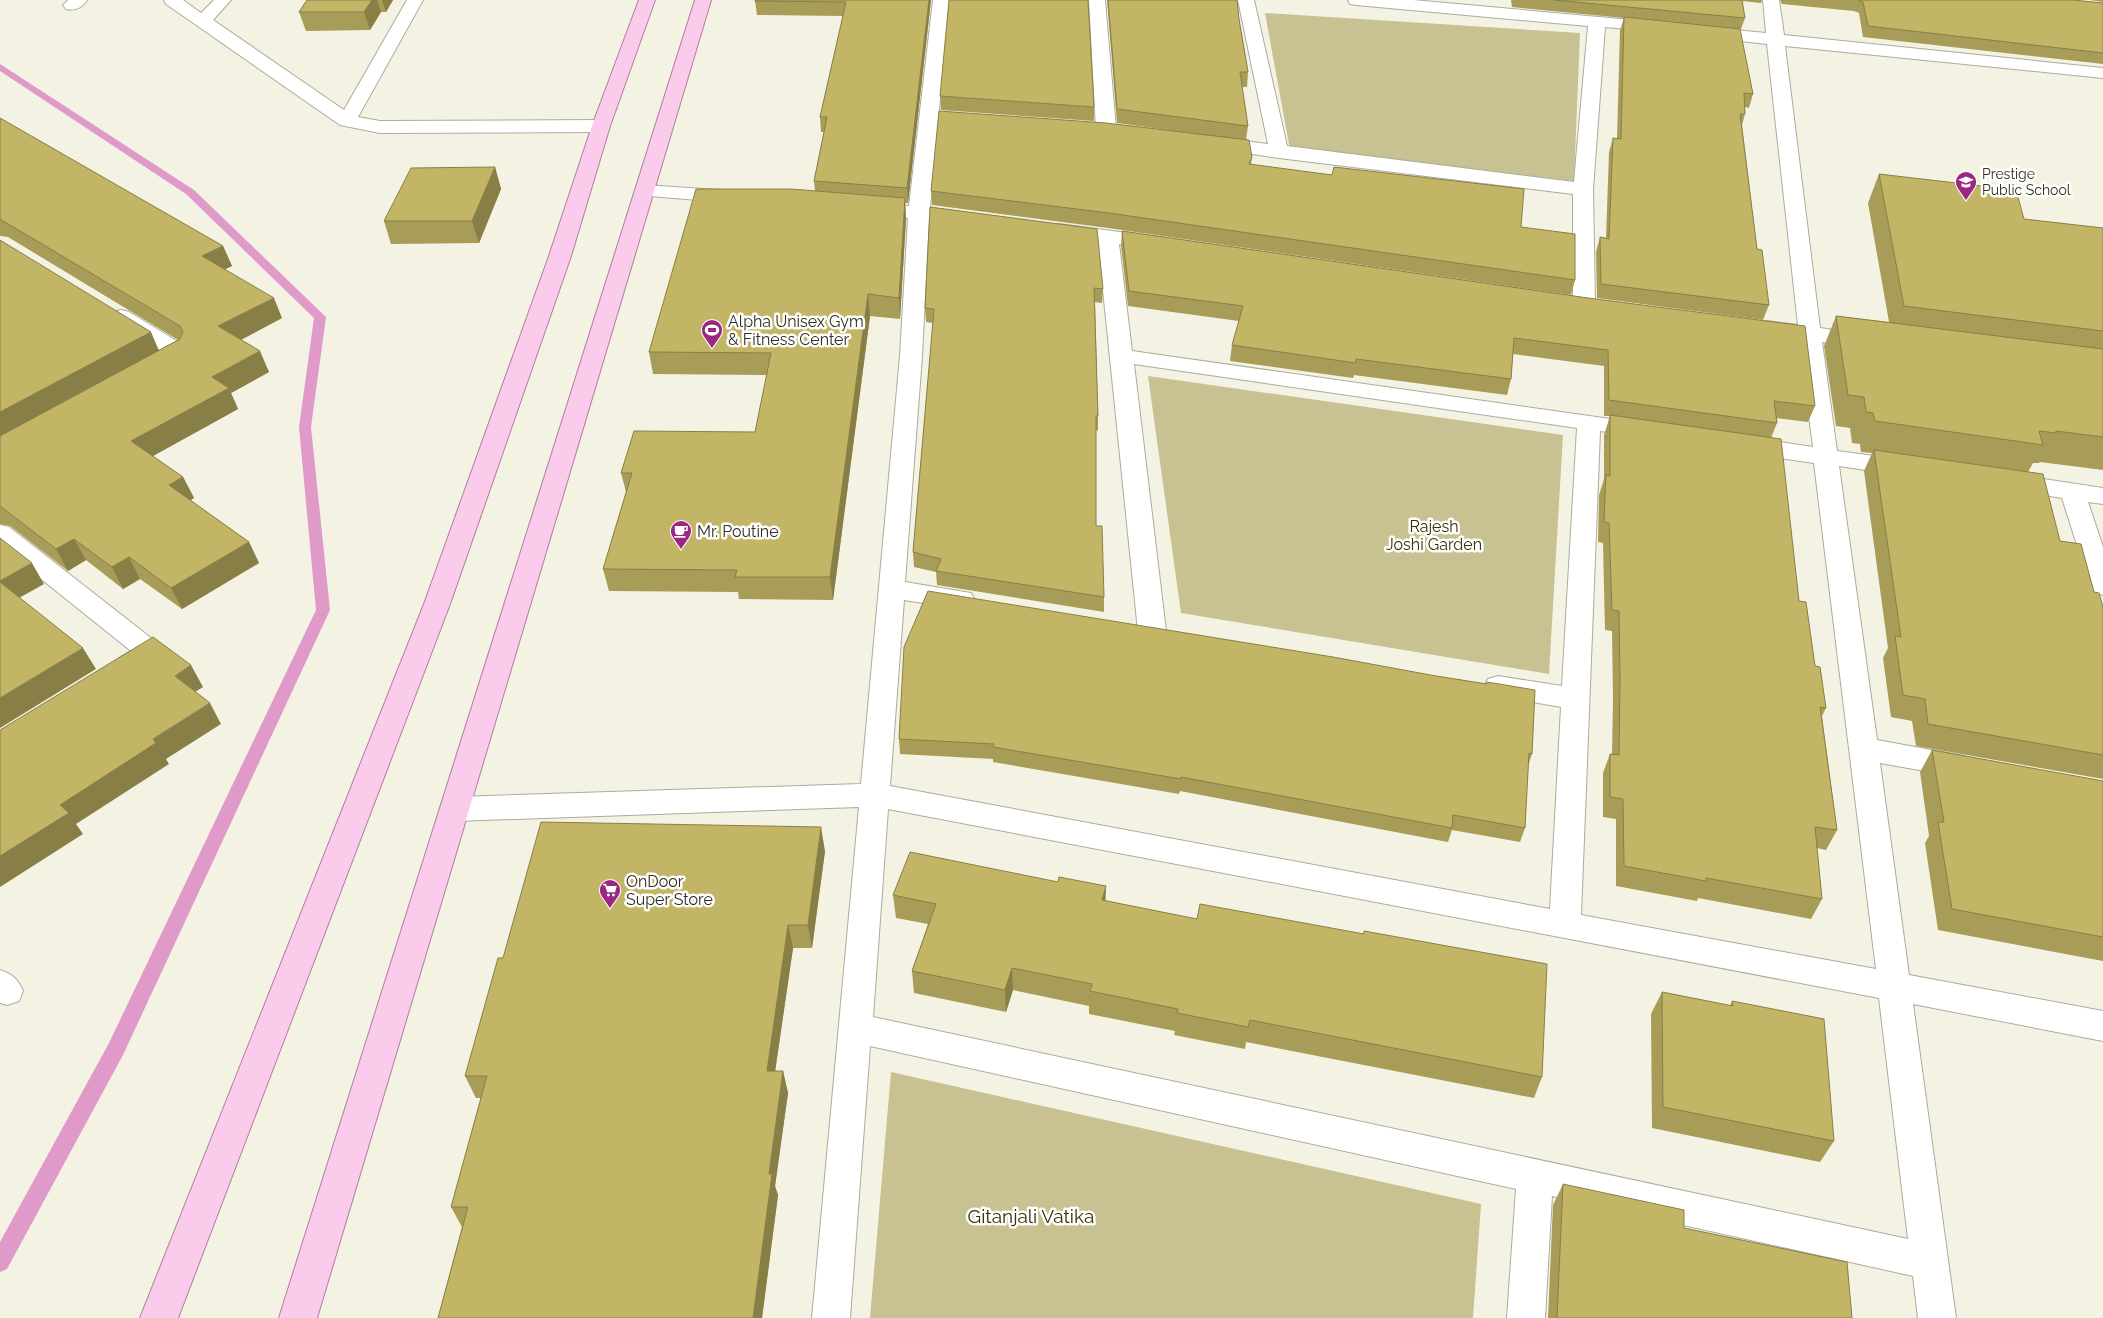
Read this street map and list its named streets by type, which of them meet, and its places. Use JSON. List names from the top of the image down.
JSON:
{
  "parks": ["Rajesh Joshi Garden", "Gitanjali Vatika"],
  "places": {
    "school or university": ["Prestige Public School"],
    "sports": ["Alpha Unisex Gym & Fitness Center"],
    "cafe": ["Mr. Poutine"],
    "supermarket": ["OnDoor Super Store"]
  }
}
